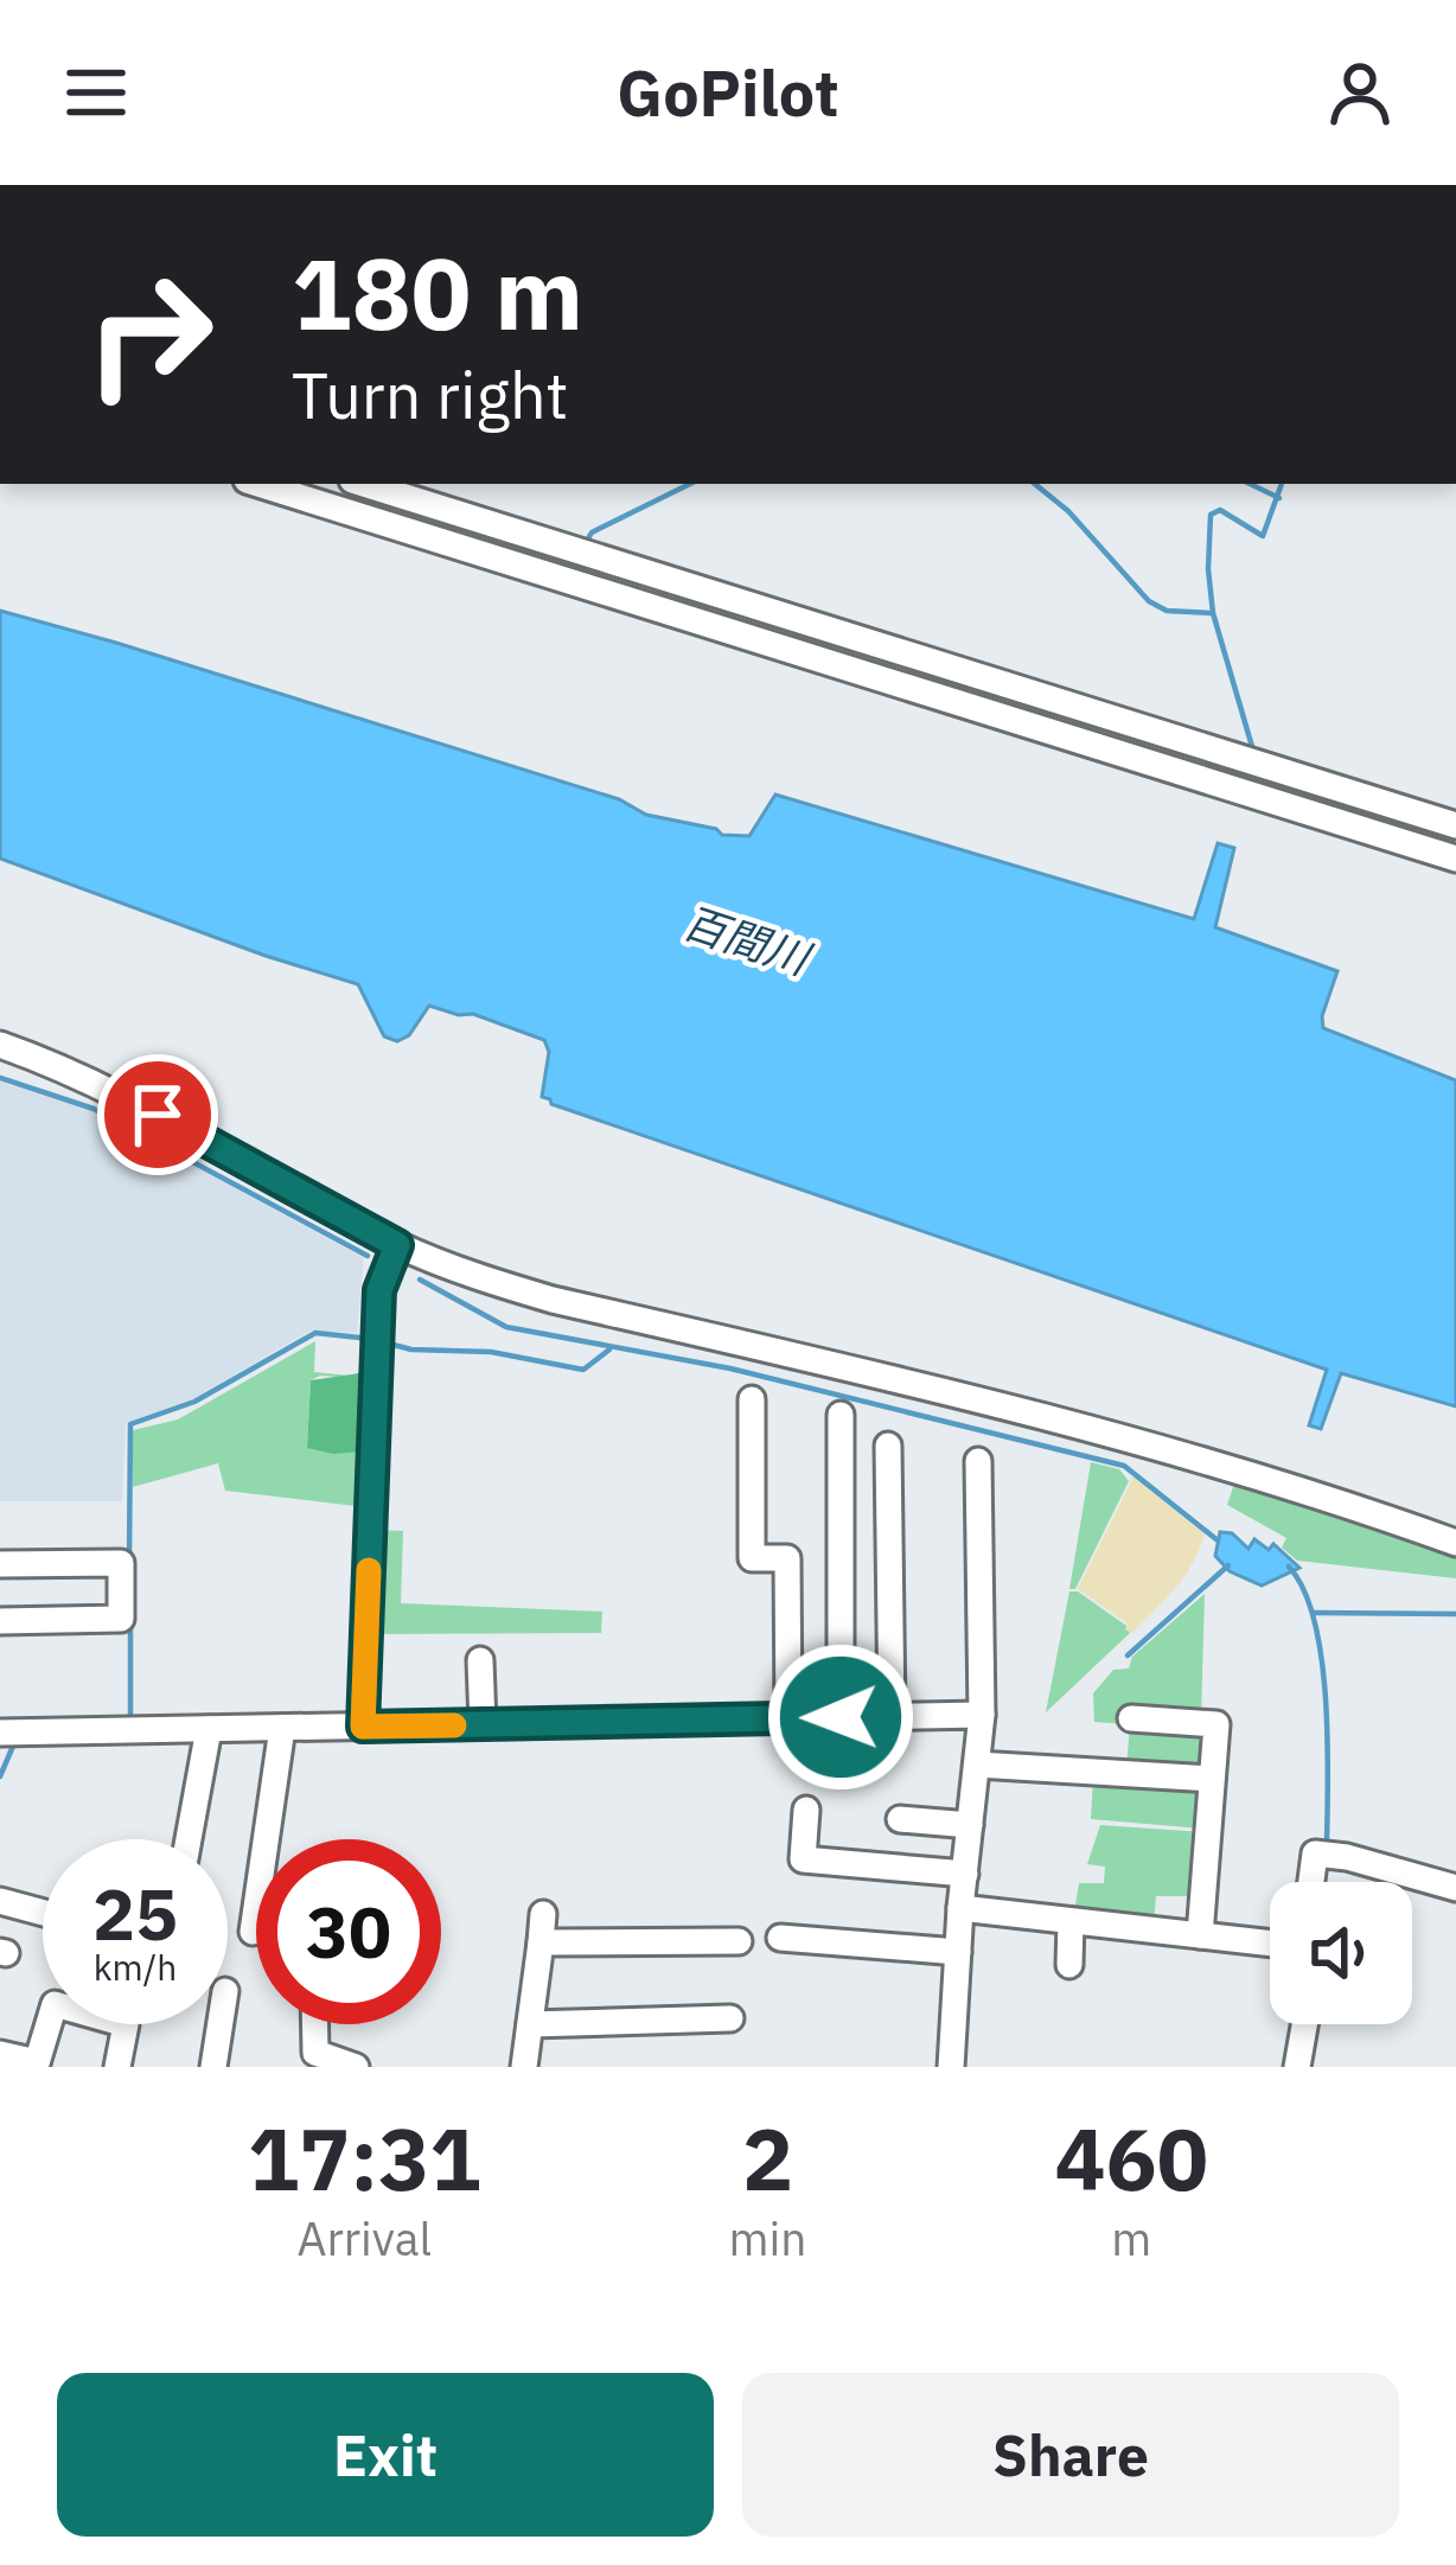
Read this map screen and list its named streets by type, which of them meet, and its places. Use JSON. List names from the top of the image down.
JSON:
{
  "water": ["百間川"],
  "page": {
    "header": "GoPilot",
    "turn": ["180 m", "Turn right"],
    "speed": "25 km/h",
    "limit": "30",
    "eta": [
      "17:31",
      "Arrival",
      "2",
      "min",
      "460",
      "m"
    ],
    "buttons": ["Exit", "Share"]
  }
}
